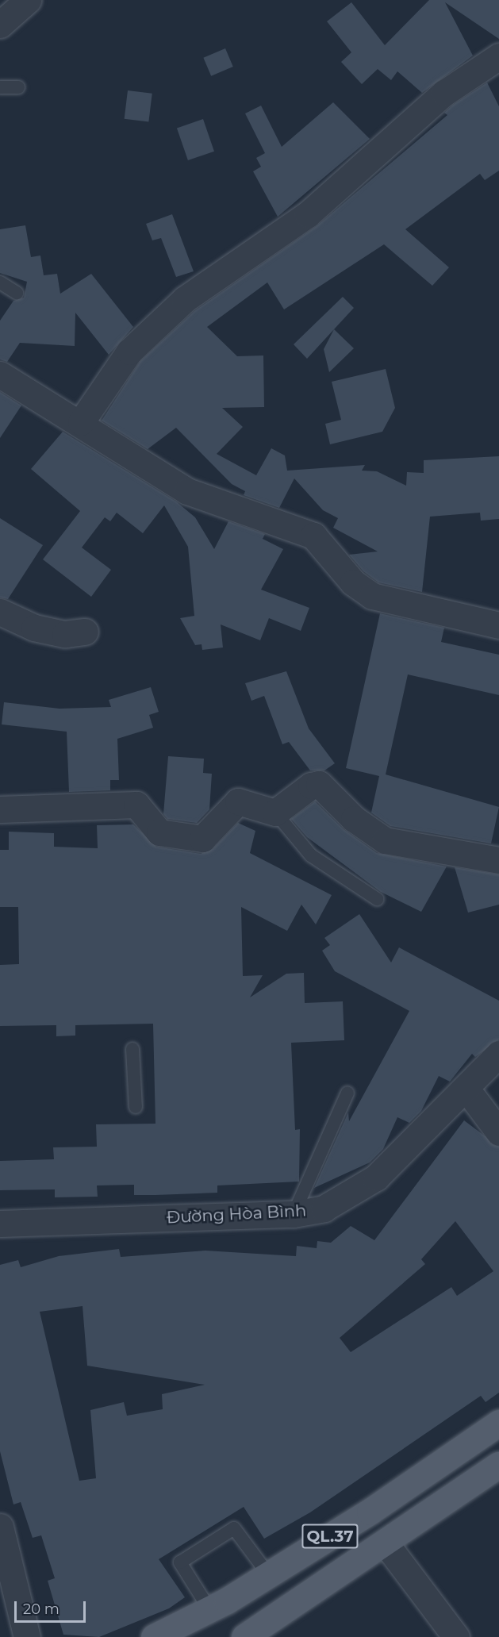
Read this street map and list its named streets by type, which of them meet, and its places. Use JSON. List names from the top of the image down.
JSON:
{
  "streets": {
    "main road": ["QL.37"],
    "street": ["Đường Hòa Bình"]
  },
  "scale_bar": "20 m"
}
